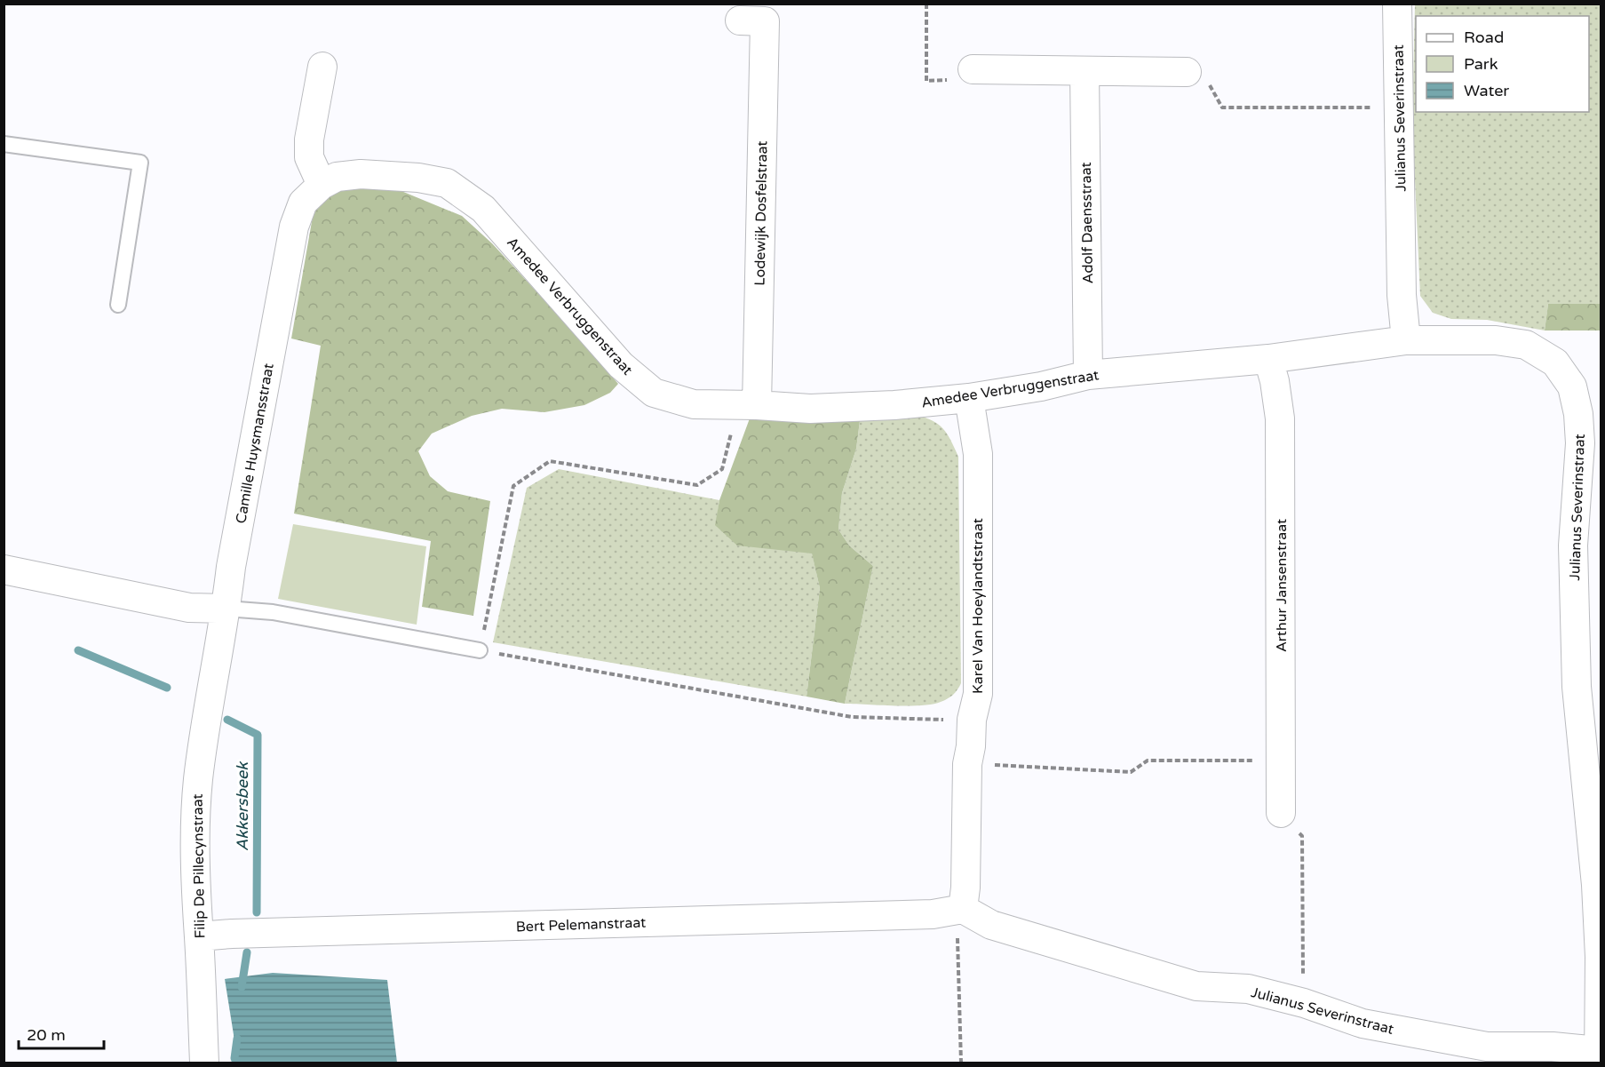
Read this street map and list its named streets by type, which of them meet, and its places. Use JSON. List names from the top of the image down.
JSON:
{
  "streets": {
    "street": [
      "Julianus Severinstraat",
      "Lodewijk Dosfelstraat",
      "Adolf Daensstraat",
      "Amedee Verbruggenstraat",
      "Camille Huysmansstraat",
      "Arthur Jansenstraat",
      "Karel Van Hoeylandtstraat",
      "Filip De Pillecynstraat",
      "Bert Pelemanstraat"
    ]
  },
  "crossings": [
    ["Julianus Severinstraat", "Amedee Verbruggenstraat"],
    ["Julianus Severinstraat", "Karel Van Hoeylandtstraat"],
    ["Julianus Severinstraat", "Bert Pelemanstraat"],
    ["Lodewijk Dosfelstraat", "Amedee Verbruggenstraat"],
    ["Adolf Daensstraat", "Amedee Verbruggenstraat"],
    ["Amedee Verbruggenstraat", "Camille Huysmansstraat"],
    ["Amedee Verbruggenstraat", "Arthur Jansenstraat"],
    ["Amedee Verbruggenstraat", "Karel Van Hoeylandtstraat"],
    ["Camille Huysmansstraat", "Filip De Pillecynstraat"],
    ["Karel Van Hoeylandtstraat", "Bert Pelemanstraat"],
    ["Filip De Pillecynstraat", "Bert Pelemanstraat"]
  ],
  "water": ["Akkersbeek"],
  "legend": ["Road", "Park", "Water"],
  "scale_bar": "20 m"
}
